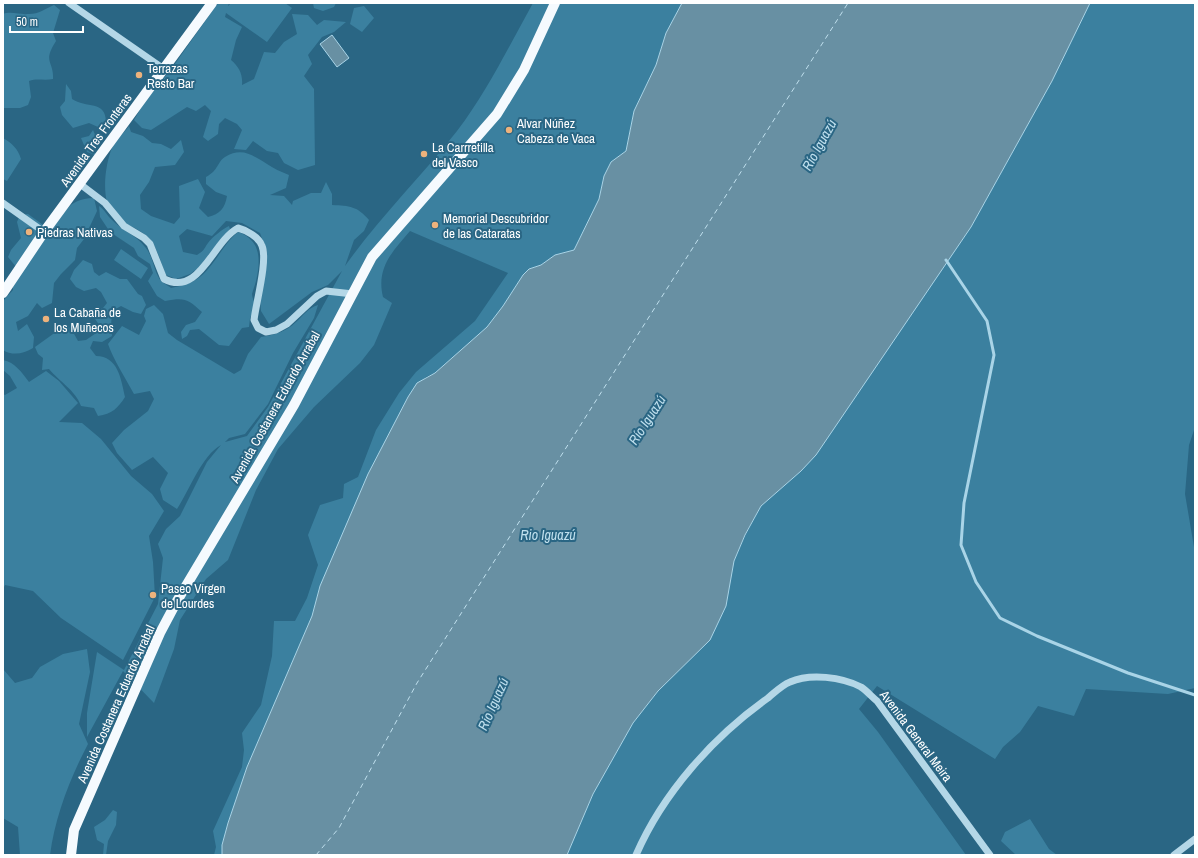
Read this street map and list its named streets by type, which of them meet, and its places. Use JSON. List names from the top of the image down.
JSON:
{
  "streets": {
    "main road": ["Avenida Tres Fronteras", "Avenida Costanera Eduardo Arrabal"],
    "street": ["Avenida General Meira"]
  },
  "water": ["Río Iguazú", "Rio Iguazú"],
  "places": [
    "Terrazas Resto Bar",
    "Alvar Núñez Cabeza de Vaca",
    "La Carrretilla del Vasco",
    "Memorial Descubridor de las Cataratas",
    "Piedras Nativas",
    "La Cabaña de los Muñecos",
    "Paseo Vírgen de Lourdes"
  ],
  "scale_bar": "50 m"
}
